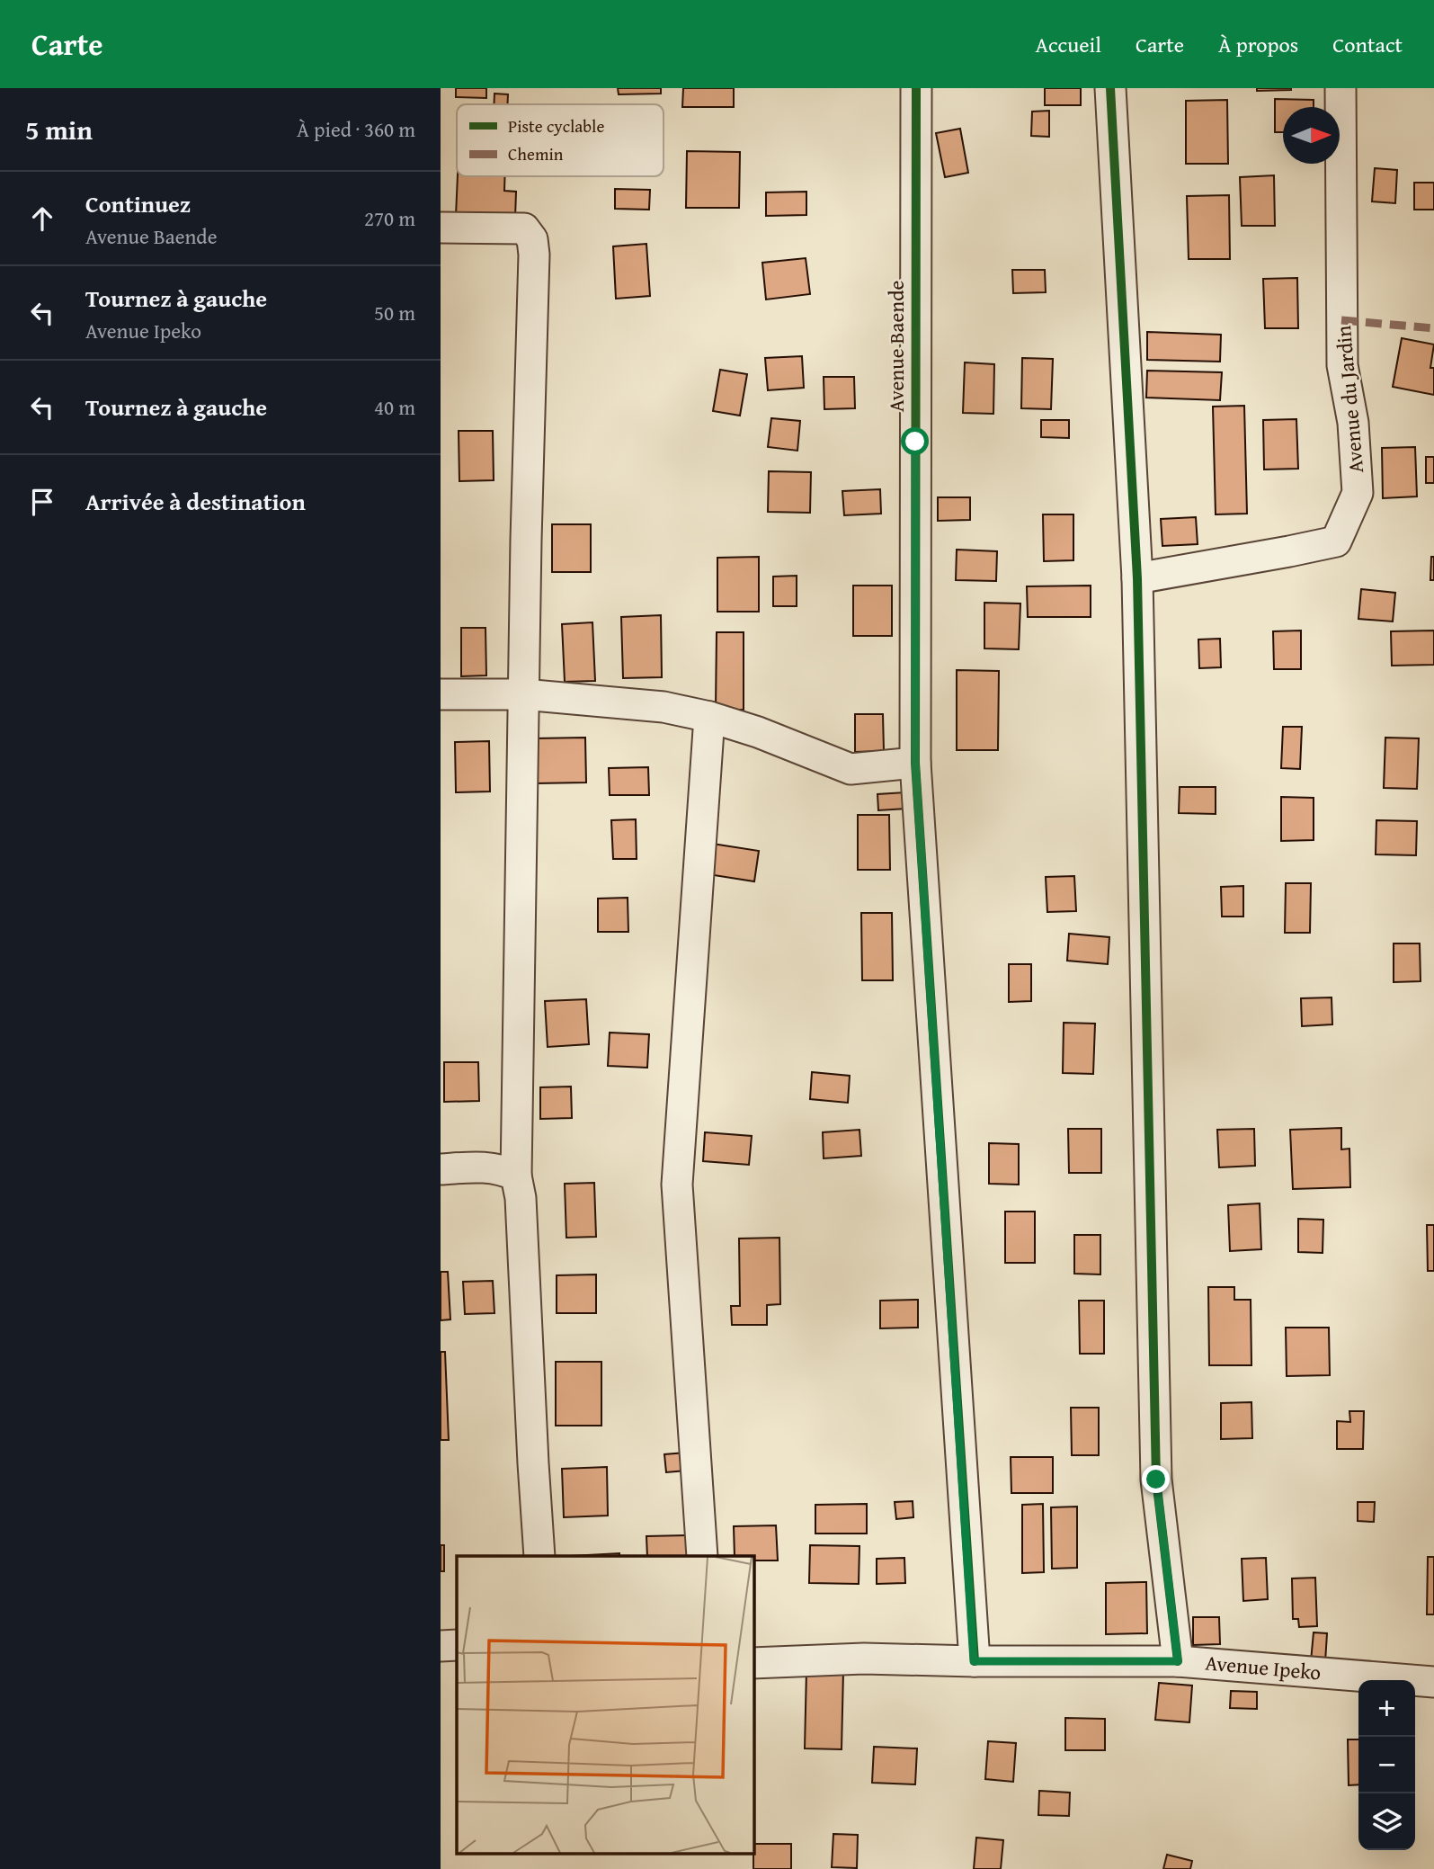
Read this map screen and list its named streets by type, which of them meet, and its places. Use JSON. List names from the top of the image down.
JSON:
{
  "streets": {
    "street": ["Avenue Baende", "Avenue du Jardin", "Avenue Ipeko"]
  },
  "crossings": [
    ["Avenue Baende", "Avenue Ipeko"]
  ],
  "legend": ["Piste cyclable", "Chemin"],
  "north": "right",
  "page": {
    "header": "Carte",
    "nav": [
      "Accueil",
      "Carte",
      "À propos",
      "Contact"
    ],
    "heading": ["5 min", "À pied · 360 m"],
    "list": [
      ["Continuez", "Avenue Baende", "270 m"],
      ["Tournez à gauche", "Avenue Ipeko", "50 m"],
      ["Tournez à gauche", "40 m"],
      "Arrivée à destination"
    ],
    "map_buttons": ["+", "−"]
  }
}
